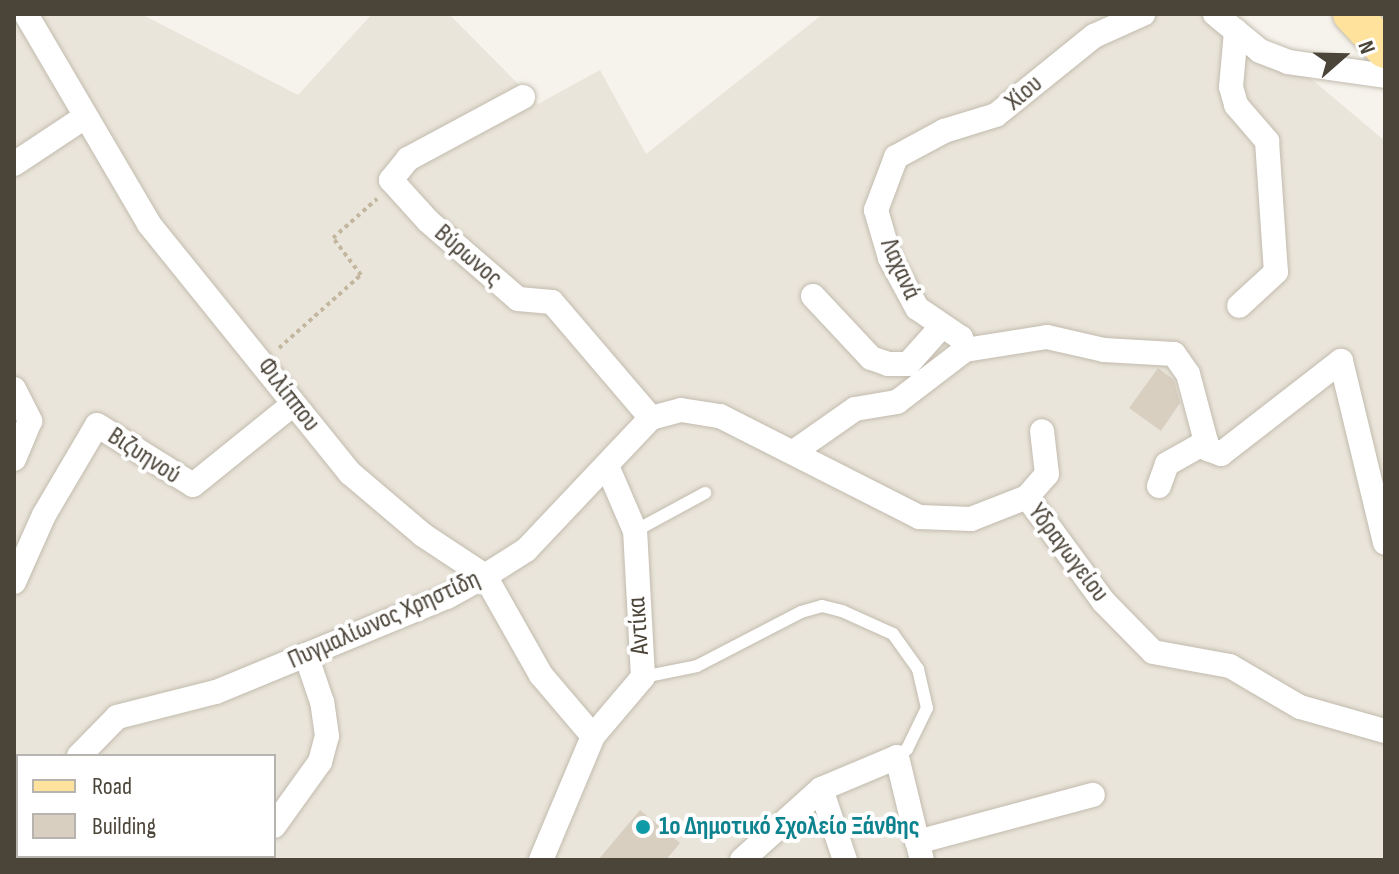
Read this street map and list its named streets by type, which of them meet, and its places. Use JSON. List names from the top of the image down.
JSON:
{
  "streets": {
    "street": [
      "Χίου",
      "Βύρωνος",
      "Λαχανά",
      "Φιλίππου",
      "Βιζυηνού",
      "Υδραγωγείου",
      "Πυγμαλίωνος Χρηστίδη",
      "Αντίκα"
    ]
  },
  "crossings": [
    ["Χίου", "Λαχανά"],
    ["Βύρωνος", "Υδραγωγείου"],
    ["Βύρωνος", "Πυγμαλίωνος Χρηστίδη"],
    ["Φιλίππου", "Βιζυηνού"],
    ["Φιλίππου", "Πυγμαλίωνος Χρηστίδη"],
    ["Φιλίππου", "Αντίκα"],
    ["Υδραγωγείου", "Πυγμαλίωνος Χρηστίδη"],
    ["Πυγμαλίωνος Χρηστίδη", "Αντίκα"]
  ],
  "places": ["1ο Δημοτικό Σχολείο Ξάνθης"],
  "legend": ["Road", "Building"],
  "north": "right"
}
